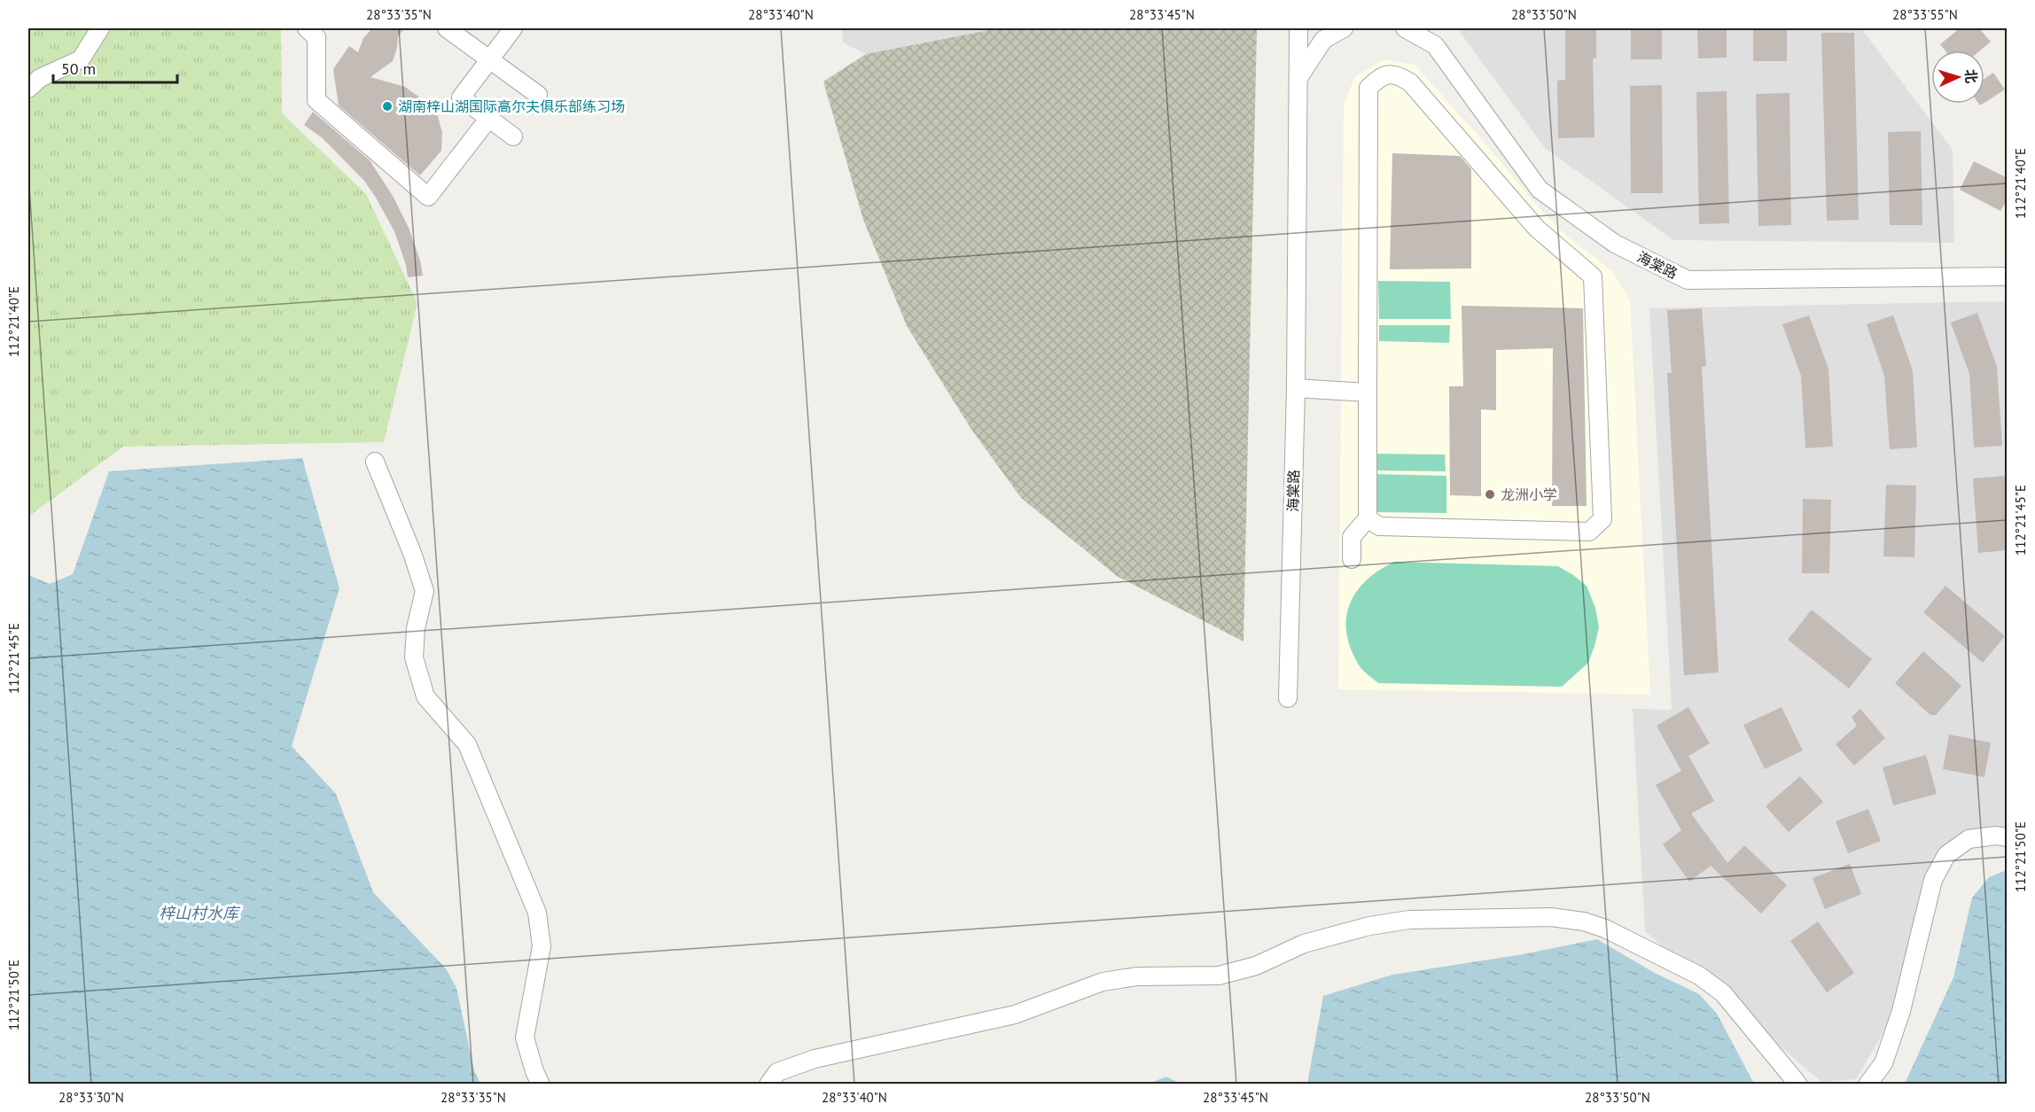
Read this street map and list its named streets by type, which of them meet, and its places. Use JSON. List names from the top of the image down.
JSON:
{
  "streets": {
    "street": ["海棠路"]
  },
  "water": ["梓山村水库"],
  "places": ["湖南梓山湖国际高尔夫俱乐部练习场", "龙洲小学"],
  "scale_bar": "50 m",
  "north": "right",
  "coordinates": [
    "28°33'35\"N",
    "28°33'40\"N",
    "28°33'45\"N",
    "28°33'50\"N",
    "28°33'55\"N",
    "112°21'40\"E",
    "112°21'45\"E",
    "112°21'50\"E",
    "28°33'30\"N"
  ]
}
